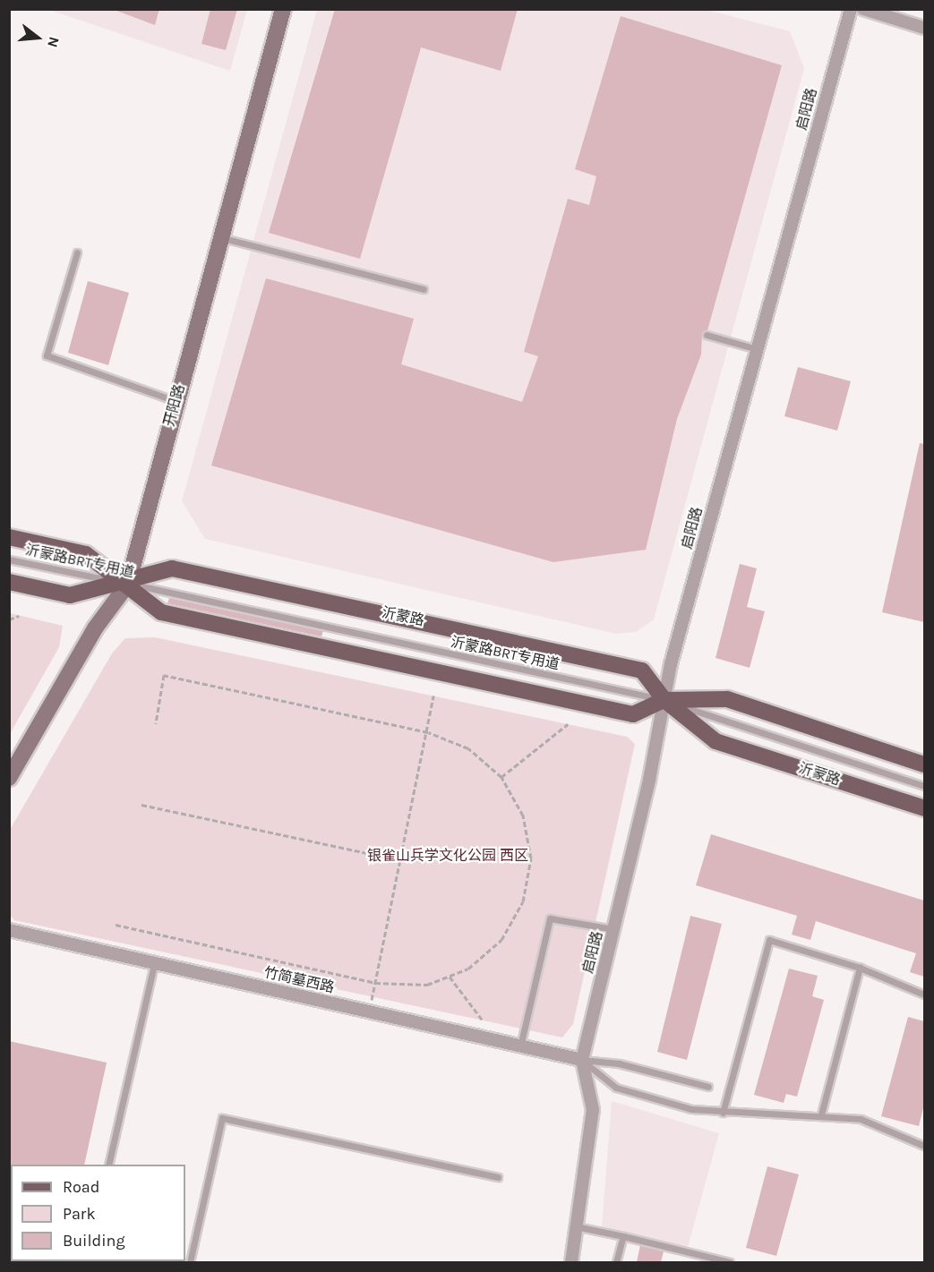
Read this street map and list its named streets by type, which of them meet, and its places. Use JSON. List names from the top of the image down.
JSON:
{
  "streets": {
    "main road": ["沂蒙路"],
    "street": ["启阳路", "开阳路", "竹简墓西路"],
    "lane": ["沂蒙路BRT专用道"]
  },
  "crossings": [
    ["启阳路", "沂蒙路"],
    ["启阳路", "竹简墓西路"],
    ["开阳路", "沂蒙路BRT专用道"],
    ["开阳路", "沂蒙路"],
    ["沂蒙路BRT专用道", "沂蒙路"]
  ],
  "parks": ["银雀山兵学文化公园 西区"],
  "legend": ["Road", "Park", "Building"],
  "north": "right"
}
